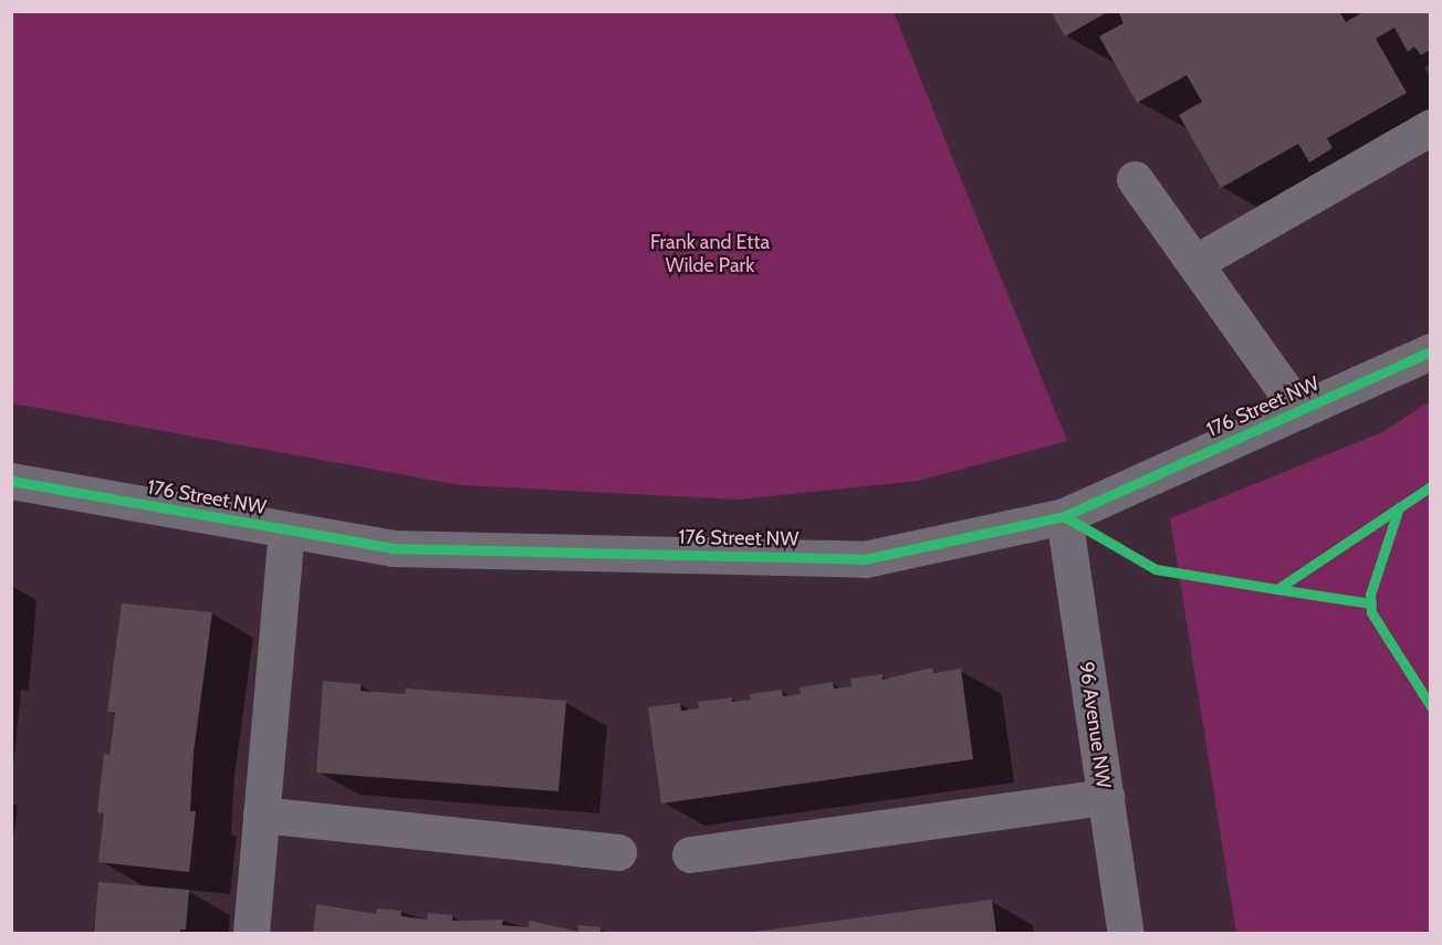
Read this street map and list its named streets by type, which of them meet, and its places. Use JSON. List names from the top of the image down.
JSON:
{
  "streets": {
    "street": ["176 Street NW", "96 Avenue NW"]
  },
  "crossings": [
    ["176 Street NW", "96 Avenue NW"]
  ],
  "parks": ["Frank and Etta Wilde Park"]
}
